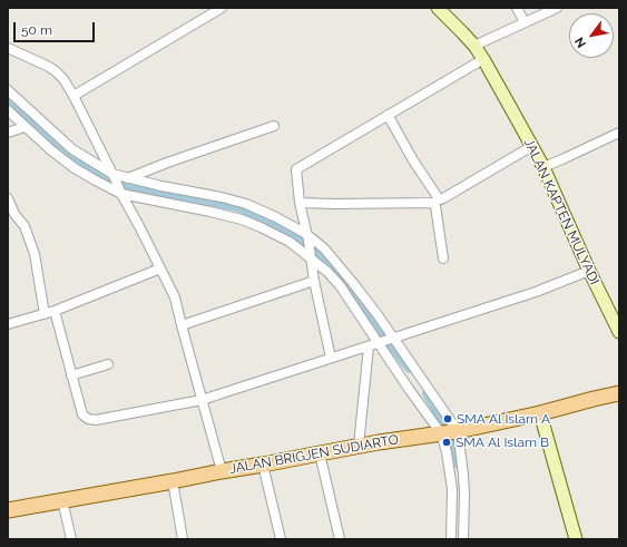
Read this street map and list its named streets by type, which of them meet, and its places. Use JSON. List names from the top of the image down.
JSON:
{
  "streets": {
    "main road": ["JALAN KAPTEN MULYADI", "JALAN BRIGJEN SUDIARTO"]
  },
  "places": ["SMA Al Islam A", "SMA Al Islam B"],
  "scale_bar": "50 m",
  "north": "bottom left"
}
